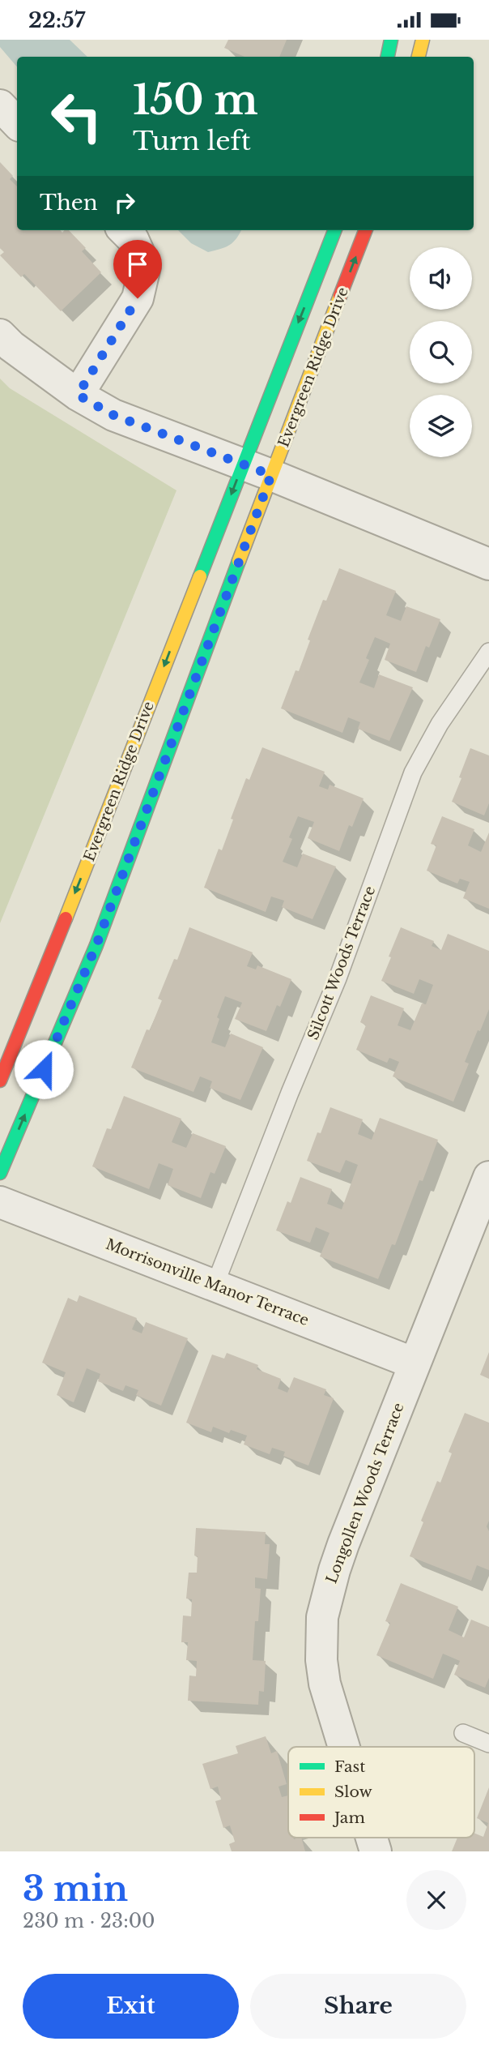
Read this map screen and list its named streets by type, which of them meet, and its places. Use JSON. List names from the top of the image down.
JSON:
{
  "streets": {
    "street": ["Evergreen Ridge Drive", "Morrisonville Manor Terrace", "Longollen Woods Terrace"],
    "lane": ["Silcott Woods Terrace"]
  },
  "crossings": [
    ["Silcott Woods Terrace", "Morrisonville Manor Terrace"],
    ["Morrisonville Manor Terrace", "Longollen Woods Terrace"]
  ],
  "legend": ["Fast", "Slow", "Jam"],
  "page": {
    "status": "22:57",
    "turn": ["150 m", "Turn left"],
    "then": "Then",
    "heading": ["3 min", "230 m · 23:00"],
    "buttons": ["Exit", "Share"]
  }
}
